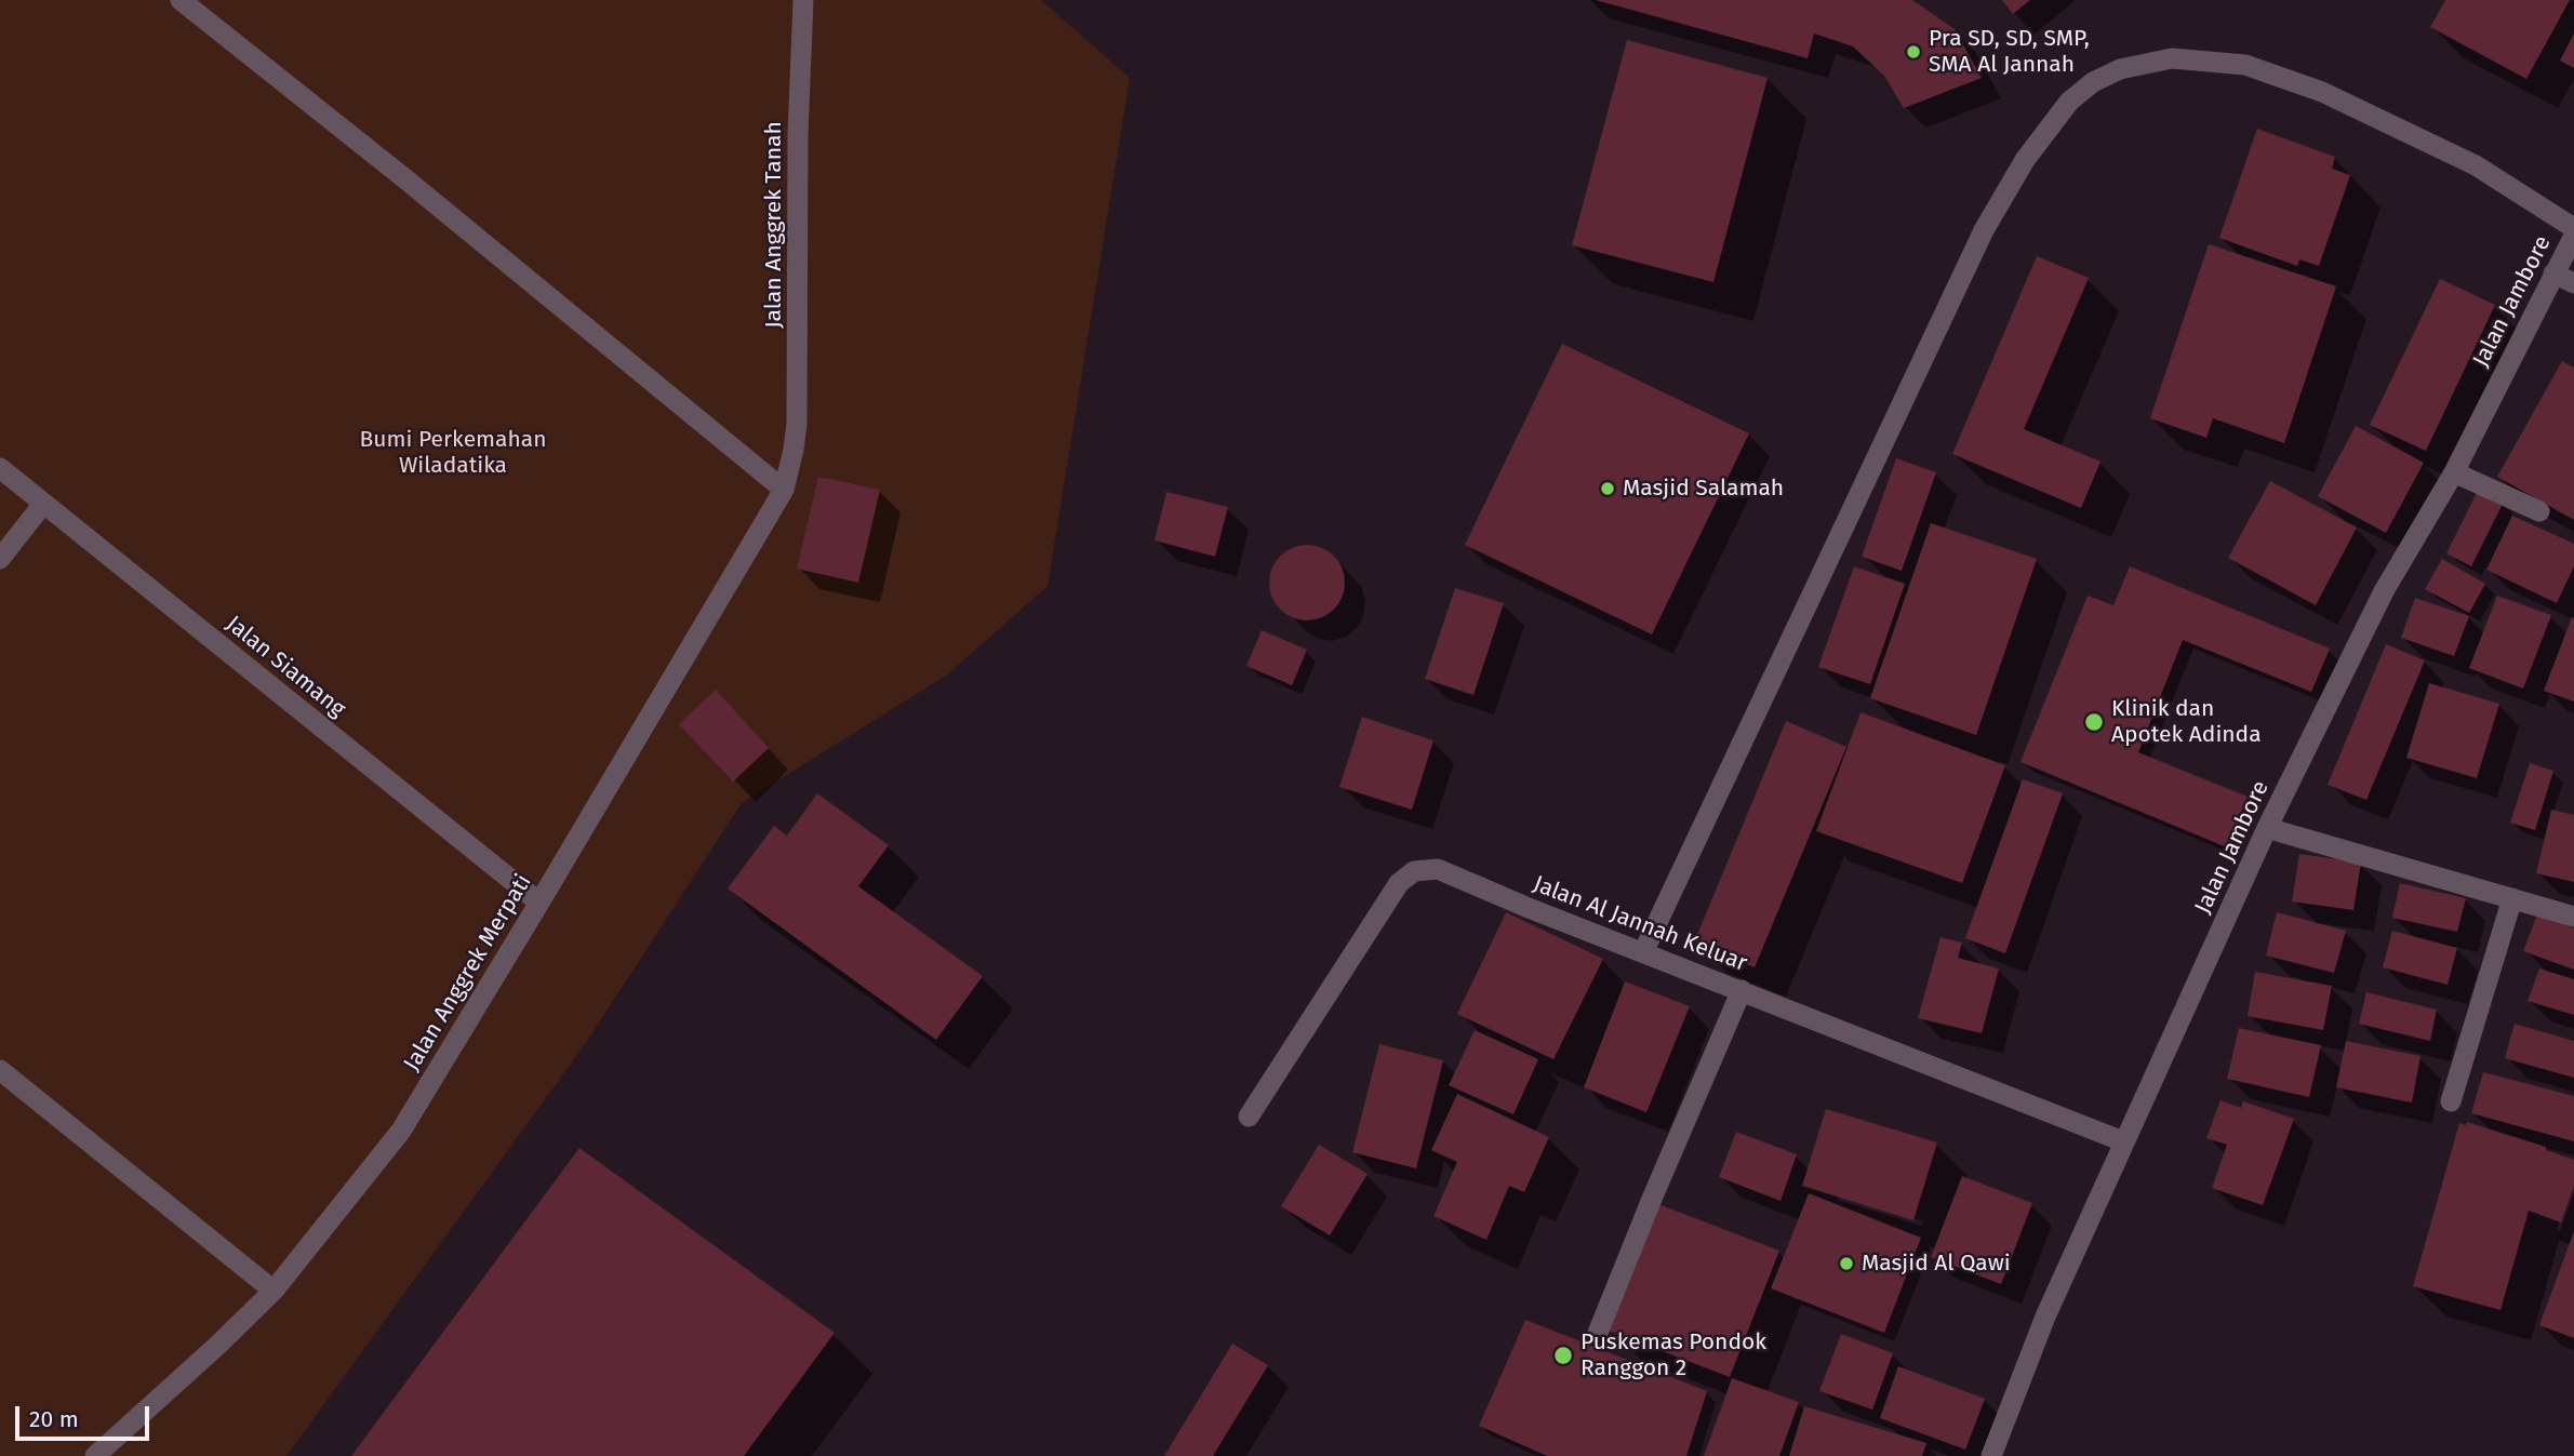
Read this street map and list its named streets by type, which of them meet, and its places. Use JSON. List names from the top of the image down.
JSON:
{
  "streets": {
    "street": [
      "Jalan Anggrek Tanah",
      "Jalan Jambore",
      "Jalan Siamang",
      "Jalan Al Jannah Keluar",
      "Jalan Anggrek Merpati"
    ]
  },
  "crossings": [
    ["Jalan Anggrek Tanah", "Jalan Anggrek Merpati"],
    ["Jalan Jambore", "Jalan Al Jannah Keluar"],
    ["Jalan Siamang", "Jalan Anggrek Merpati"]
  ],
  "parks": ["Bumi Perkemahan Wiladatika"],
  "places": [
    "Pra SD, SD, SMP, SMA Al Jannah",
    "Masjid Salamah",
    "Klinik dan Apotek Adinda",
    "Masjid Al Qawi",
    "Puskemas Pondok Ranggon 2"
  ],
  "scale_bar": "20 m"
}
